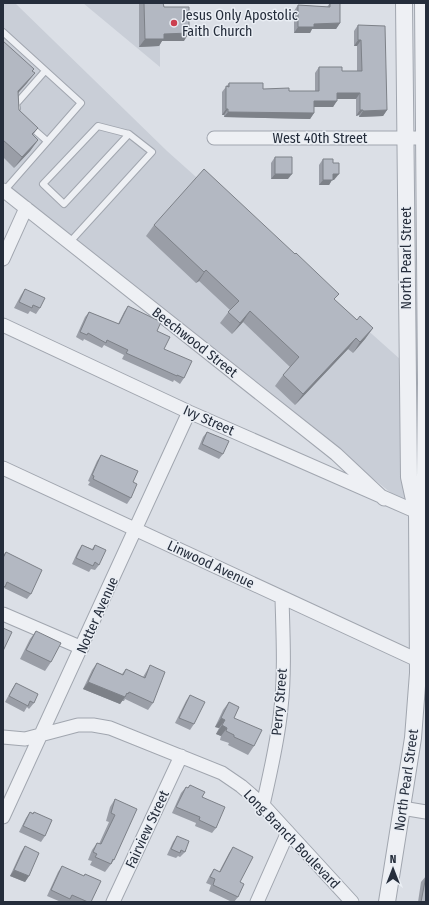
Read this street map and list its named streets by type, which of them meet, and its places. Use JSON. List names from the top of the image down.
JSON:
{
  "streets": {
    "street": [
      "West 40th Street",
      "North Pearl Street",
      "Beechwood Street",
      "Ivy Street",
      "Linwood Avenue",
      "Notter Avenue",
      "Perry Street",
      "Fairview Street",
      "Long Branch Boulevard"
    ]
  },
  "crossings": [
    ["West 40th Street", "North Pearl Street"],
    ["North Pearl Street", "Ivy Street"],
    ["North Pearl Street", "Linwood Avenue"],
    ["Beechwood Street", "Ivy Street"],
    ["Ivy Street", "Notter Avenue"],
    ["Linwood Avenue", "Notter Avenue"],
    ["Linwood Avenue", "Perry Street"],
    ["Notter Avenue", "Long Branch Boulevard"],
    ["Perry Street", "Long Branch Boulevard"],
    ["Fairview Street", "Long Branch Boulevard"]
  ],
  "places": ["Jesus Only Apostolic Faith Church"],
  "north": "top"
}
